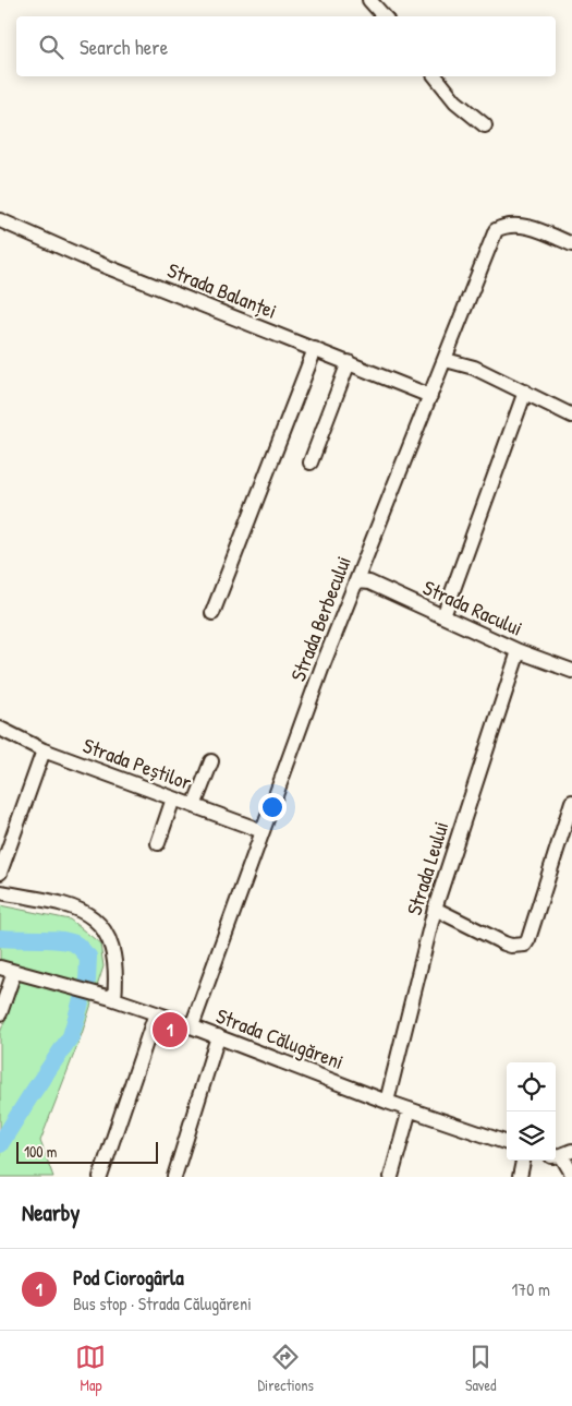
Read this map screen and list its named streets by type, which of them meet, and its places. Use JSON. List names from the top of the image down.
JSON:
{
  "streets": {
    "street": [
      "Strada Balanței",
      "Strada Racului",
      "Strada Berbecului",
      "Strada Peștilor",
      "Strada Leului",
      "Strada Călugăreni"
    ]
  },
  "crossings": [
    ["Strada Balanței", "Strada Berbecului"],
    ["Strada Racului", "Strada Berbecului"],
    ["Strada Racului", "Strada Leului"],
    ["Strada Berbecului", "Strada Peștilor"],
    ["Strada Berbecului", "Strada Călugăreni"],
    ["Strada Leului", "Strada Călugăreni"]
  ],
  "scale_bar": "100 m",
  "page": {
    "search": "Search here",
    "pins": "1",
    "scale": "100 m",
    "heading": "Nearby",
    "list": [
      {
        "mark": "1",
        "name": "Pod Ciorogârla",
        "note": "Bus stop · Strada Călugăreni",
        "value": "170 m"
      }
    ],
    "nav": ["Map", "Directions", "Saved"]
  }
}
